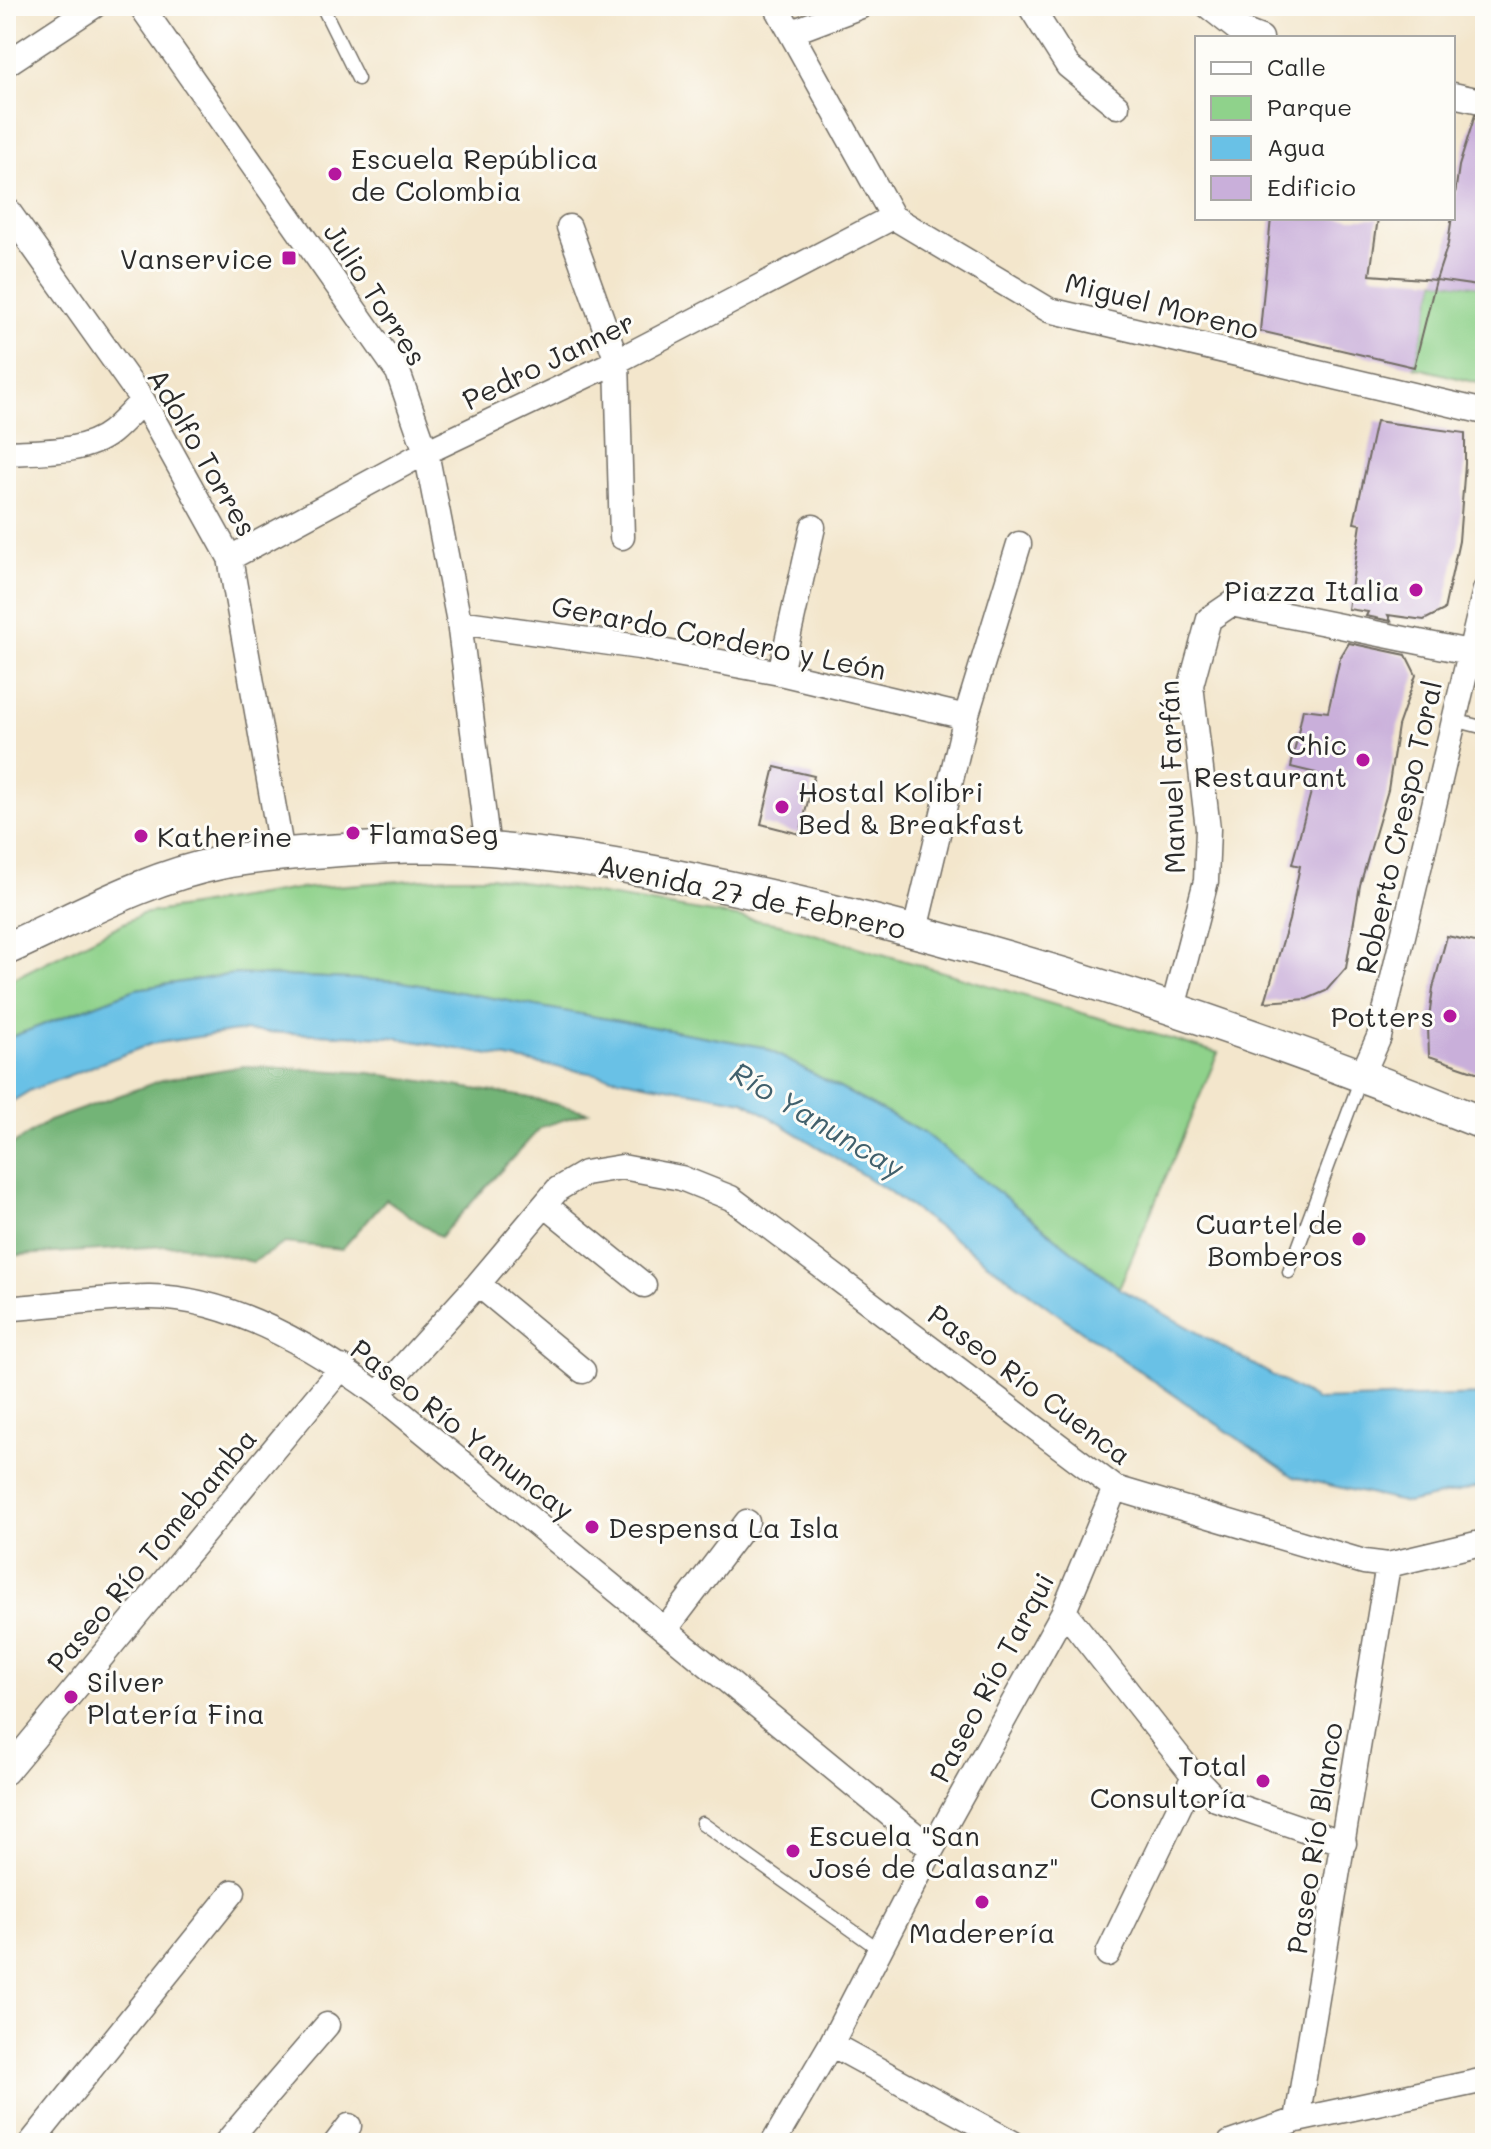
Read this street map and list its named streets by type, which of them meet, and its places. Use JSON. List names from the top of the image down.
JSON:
{
  "streets": {
    "street": [
      "Julio Torres",
      "Miguel Moreno",
      "Pedro Janner",
      "Adolfo Torres",
      "Gerardo Cordero y León",
      "Manuel Farfán",
      "Roberto Crespo Toral",
      "Avenida 27 de Febrero",
      "Paseo Río Cuenca",
      "Paseo Río Yanuncay",
      "Paseo Río Tomebamba",
      "Paseo Río Tarqui",
      "Paseo Río Blanco"
    ]
  },
  "crossings": [
    ["Julio Torres", "Pedro Janner"],
    ["Julio Torres", "Gerardo Cordero y León"],
    ["Julio Torres", "Avenida 27 de Febrero"],
    ["Miguel Moreno", "Pedro Janner"],
    ["Pedro Janner", "Adolfo Torres"],
    ["Adolfo Torres", "Avenida 27 de Febrero"],
    ["Manuel Farfán", "Roberto Crespo Toral"],
    ["Manuel Farfán", "Avenida 27 de Febrero"],
    ["Roberto Crespo Toral", "Avenida 27 de Febrero"],
    ["Paseo Río Cuenca", "Paseo Río Tarqui"],
    ["Paseo Río Cuenca", "Paseo Río Blanco"],
    ["Paseo Río Yanuncay", "Paseo Río Tomebamba"],
    ["Paseo Río Yanuncay", "Paseo Río Tarqui"]
  ],
  "water": ["Río Yanuncay"],
  "places": {
    "other": [
      "Escuela República de Colombia",
      "Piazza Italia",
      "Chic Restaurant",
      "Hostal Kolibri Bed & Breakfast",
      "FlamaSeg",
      "Katherine",
      "Potters",
      "Cuartel de Bomberos",
      "Despensa La Isla",
      "Silver Platería Fina",
      "Total Consultoría",
      "Escuela \"San José de Calasanz\"",
      "Maderería"
    ],
    "transit": ["Vanservice"]
  },
  "legend": [
    "Calle",
    "Parque",
    "Agua",
    "Edificio"
  ]
}
